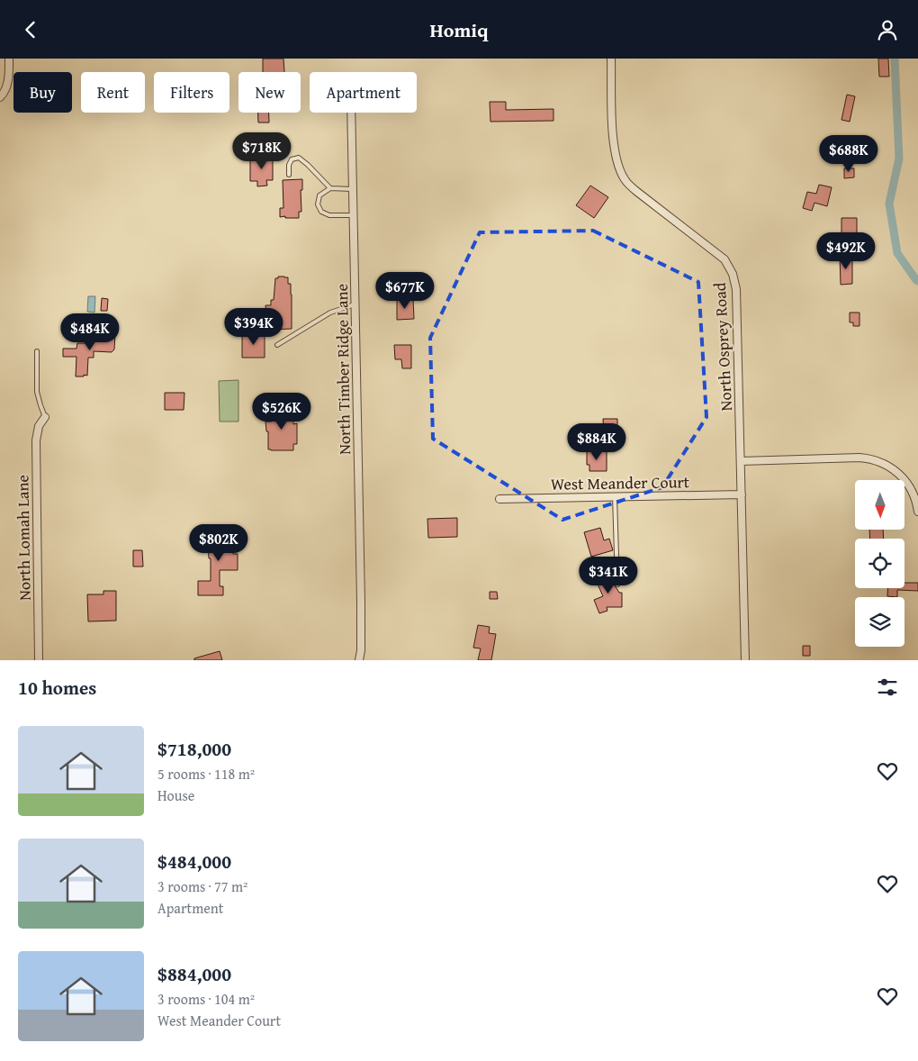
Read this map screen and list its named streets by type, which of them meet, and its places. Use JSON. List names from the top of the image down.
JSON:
{
  "streets": {
    "street": [
      "North Osprey Road",
      "North Timber Ridge Lane",
      "West Meander Court",
      "North Lomah Lane"
    ]
  },
  "crossings": [
    ["North Osprey Road", "West Meander Court"]
  ],
  "north": "bottom",
  "page": {
    "header": "Homiq",
    "chip": [
      "Buy",
      "Rent",
      "Filters",
      "New",
      "Apartment"
    ],
    "price": [
      "$718K",
      "$688K",
      "$492K",
      "$677K",
      "$394K",
      "$484K",
      "$526K",
      "$884K",
      "$802K",
      "$341K"
    ],
    "heading": "10 homes",
    "list": [
      {
        "name": "$718,000",
        "note": "5 rooms · 118 m² · House"
      },
      {
        "name": "$484,000",
        "note": "3 rooms · 77 m² · Apartment"
      },
      {
        "name": "$884,000",
        "note": "3 rooms · 104 m² · West Meander Court"
      }
    ]
  }
}
